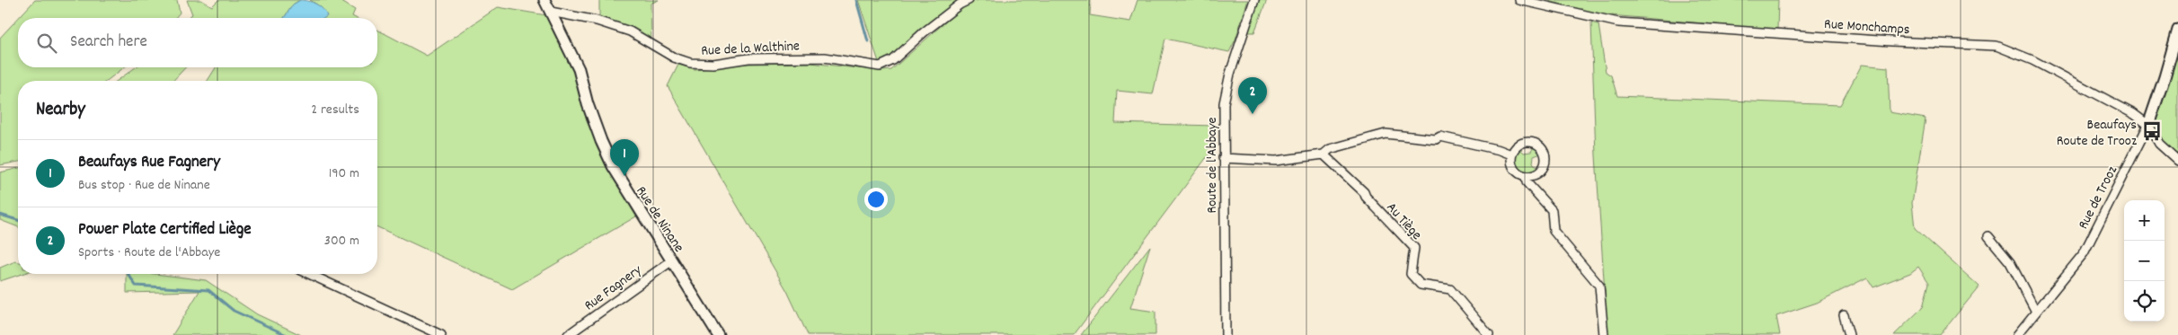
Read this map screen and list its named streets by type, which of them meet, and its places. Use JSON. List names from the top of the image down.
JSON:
{
  "streets": {
    "street": [
      "Rue Monchamps",
      "Rue de la Walthine",
      "Route de l'Abbaye",
      "Rue de Trooz",
      "Rue de Ninane",
      "Au Tiège",
      "Rue Fagnery"
    ]
  },
  "crossings": [
    ["Rue Monchamps", "Rue de Trooz"],
    ["Rue de la Walthine", "Rue de Ninane"],
    ["Rue de Ninane", "Rue Fagnery"]
  ],
  "places": {
    "bus stop": ["Beaufays Route de Trooz"]
  },
  "page": {
    "search": "Search here",
    "pins": ["2", "1"],
    "heading": ["Nearby", "2 results"],
    "list": [
      {
        "mark": "1",
        "name": "Beaufays Rue Fagnery",
        "note": "Bus stop · Rue de Ninane",
        "value": "190 m"
      },
      {
        "mark": "2",
        "name": "Power Plate Certified Liège",
        "note": "Sports · Route de l'Abbaye",
        "value": "300 m"
      }
    ],
    "map_buttons": ["+", "−"]
  }
}
